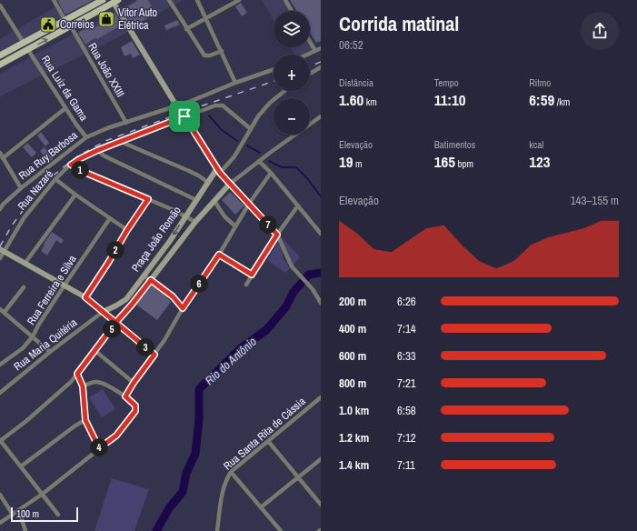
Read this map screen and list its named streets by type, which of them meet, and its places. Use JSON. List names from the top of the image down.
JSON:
{
  "streets": {
    "street": [
      "Rua João XXIII",
      "Rua Luiz da Gama",
      "Rua Ruy Barbosa",
      "Rua Nazaré",
      "Praça João Romão",
      "Rua Ferreira e Silva",
      "Rua Maria Quitéria",
      "Rua Santa Rita de Cássia"
    ]
  },
  "crossings": [
    ["Rua João XXIII", "Rua Ruy Barbosa"],
    ["Rua Luiz da Gama", "Rua Ruy Barbosa"],
    ["Praça João Romão", "Rua Maria Quitéria"]
  ],
  "water": ["Rio do Antônio"],
  "places": {
    "shop": ["Vitor Auto Elétrica"],
    "public building": ["Correios"]
  },
  "scale_bar": "100 m",
  "page": {
    "heading": ["Corrida matinal", "06:52"],
    "map_buttons": ["+", "−"],
    "stats": [
      ["Distância", "1.60 km"],
      ["Tempo", "11:10"],
      ["Ritmo", "6:59 /km"],
      ["Elevação", "19 m"],
      ["Batimentos", "165 bpm"],
      ["kcal", "123"]
    ],
    "pins": [
      "1",
      "7",
      "2",
      "6",
      "5",
      "3",
      "4"
    ],
    "chart": ["Elevação", "143–155 m"],
    "list": [
      {
        "name": "200 m",
        "note": "6:26"
      },
      {
        "name": "400 m",
        "note": "7:14"
      },
      {
        "name": "600 m",
        "note": "6:33"
      },
      {
        "name": "800 m",
        "note": "7:21"
      },
      {
        "name": "1.0 km",
        "note": "6:58"
      },
      {
        "name": "1.2 km",
        "note": "7:12"
      },
      {
        "name": "1.4 km",
        "note": "7:11"
      }
    ],
    "scale": "100 m"
  }
}
